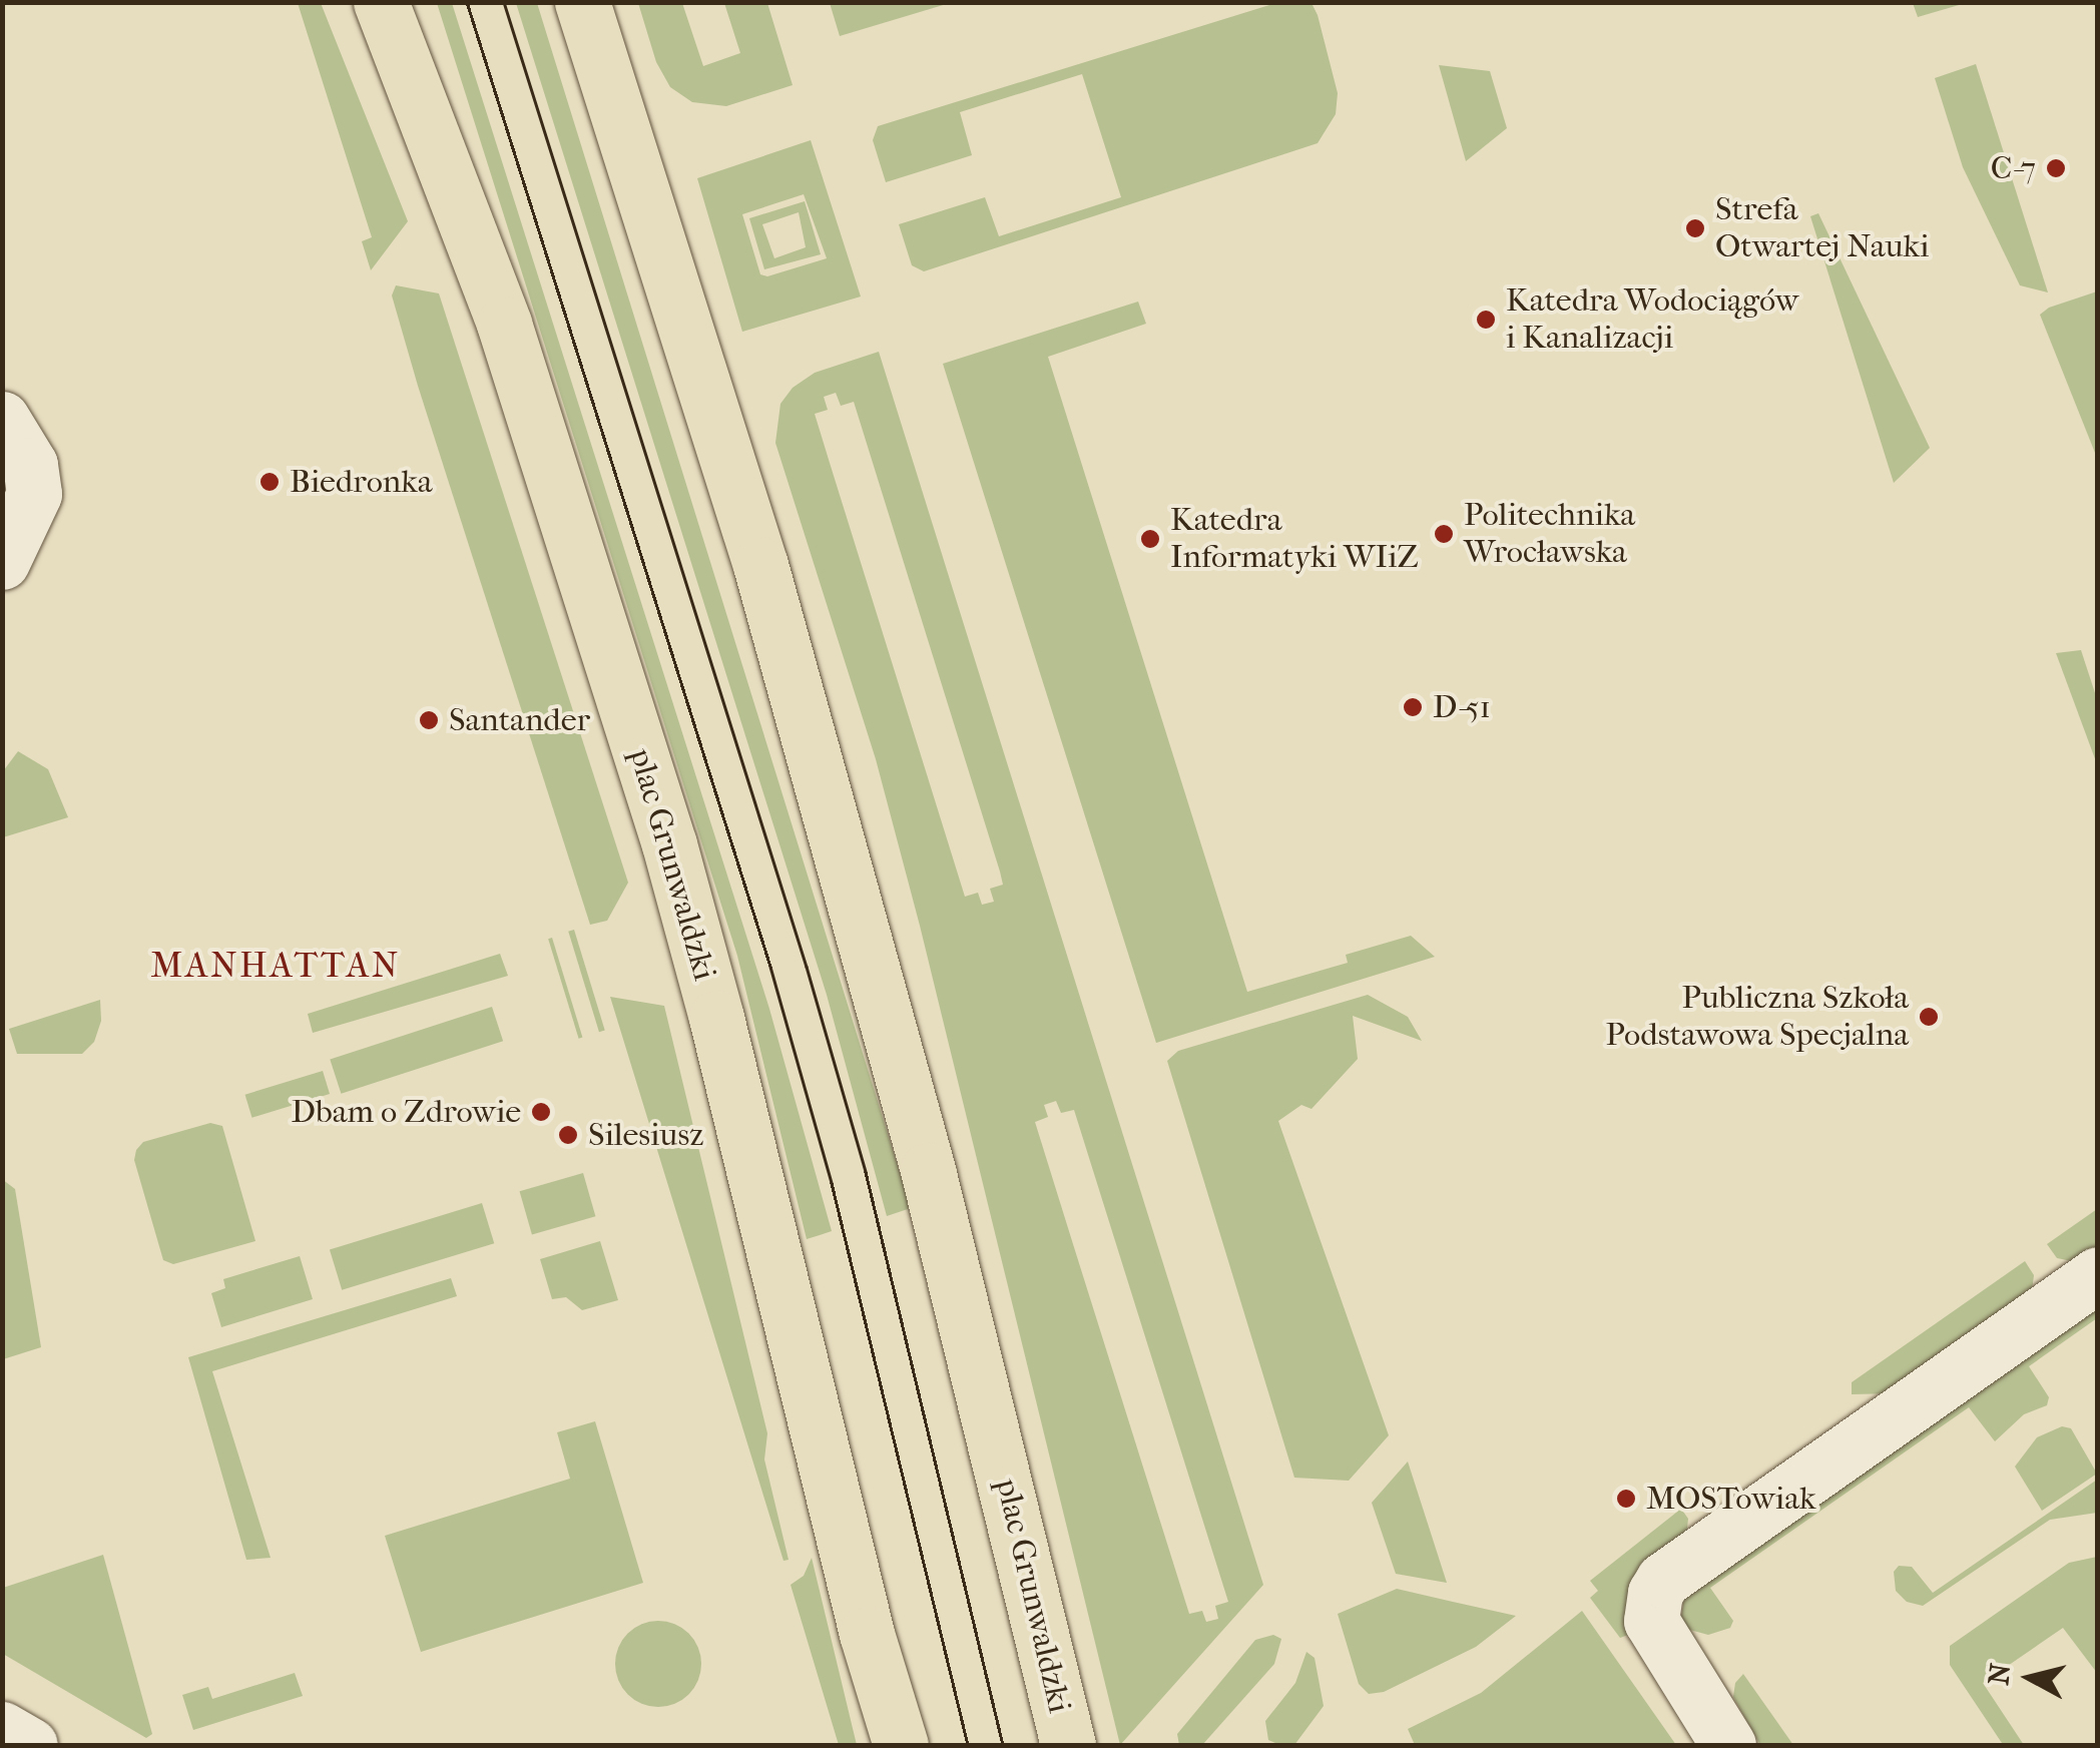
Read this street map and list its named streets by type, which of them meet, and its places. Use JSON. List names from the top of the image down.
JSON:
{
  "streets": {
    "main road": ["plac Grunwaldzki"]
  },
  "districts": ["MANHATTAN"],
  "places": [
    "C-7",
    "Strefa Otwartej Nauki",
    "Katedra Wodociągów i Kanalizacji",
    "Biedronka",
    "Politechnika Wrocławska",
    "Katedra Informatyki WIiZ",
    "D-51",
    "Santander",
    "Publiczna Szkoła Podstawowa Specjalna",
    "Dbam o Zdrowie",
    "Silesiusz",
    "MOSTowiak"
  ],
  "north": "left"
}
